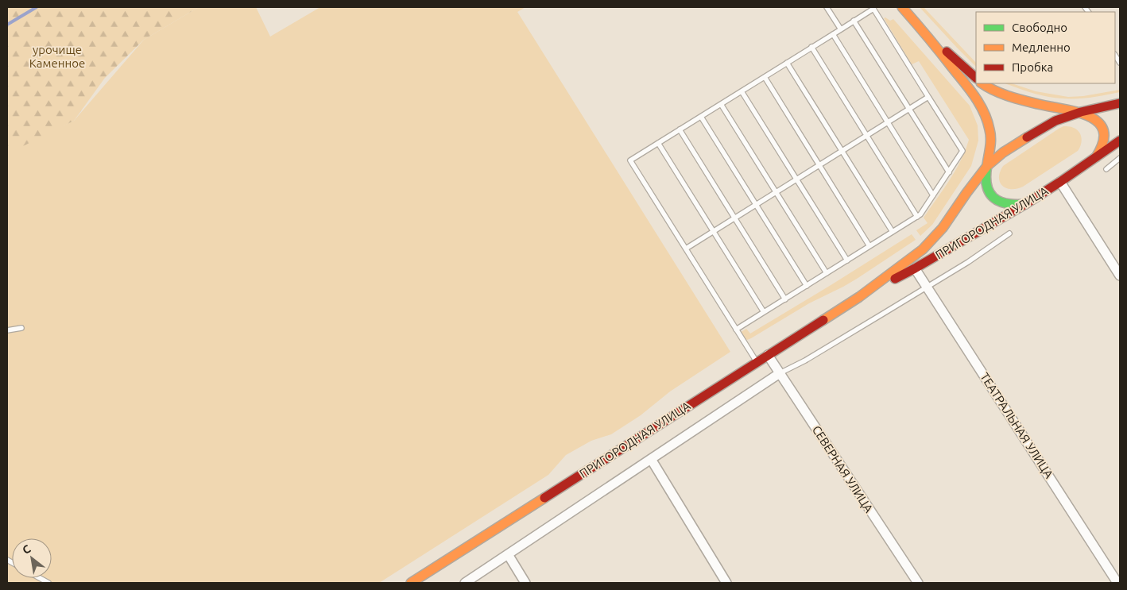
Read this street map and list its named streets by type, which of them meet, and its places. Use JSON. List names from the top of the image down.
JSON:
{
  "streets": {
    "main road": ["ПРИГОРОДНАЯ УЛИЦА"],
    "street": ["ТЕАТРАЛЬНАЯ УЛИЦА", "СЕВЕРНАЯ УЛИЦА"]
  },
  "crossings": [
    ["ПРИГОРОДНАЯ УЛИЦА", "ТЕАТРАЛЬНАЯ УЛИЦА"],
    ["ПРИГОРОДНАЯ УЛИЦА", "СЕВЕРНАЯ УЛИЦА"]
  ],
  "parks": ["урочище Каменное"],
  "legend": ["Свободно", "Медленно", "Пробка"],
  "north": "top left"
}
